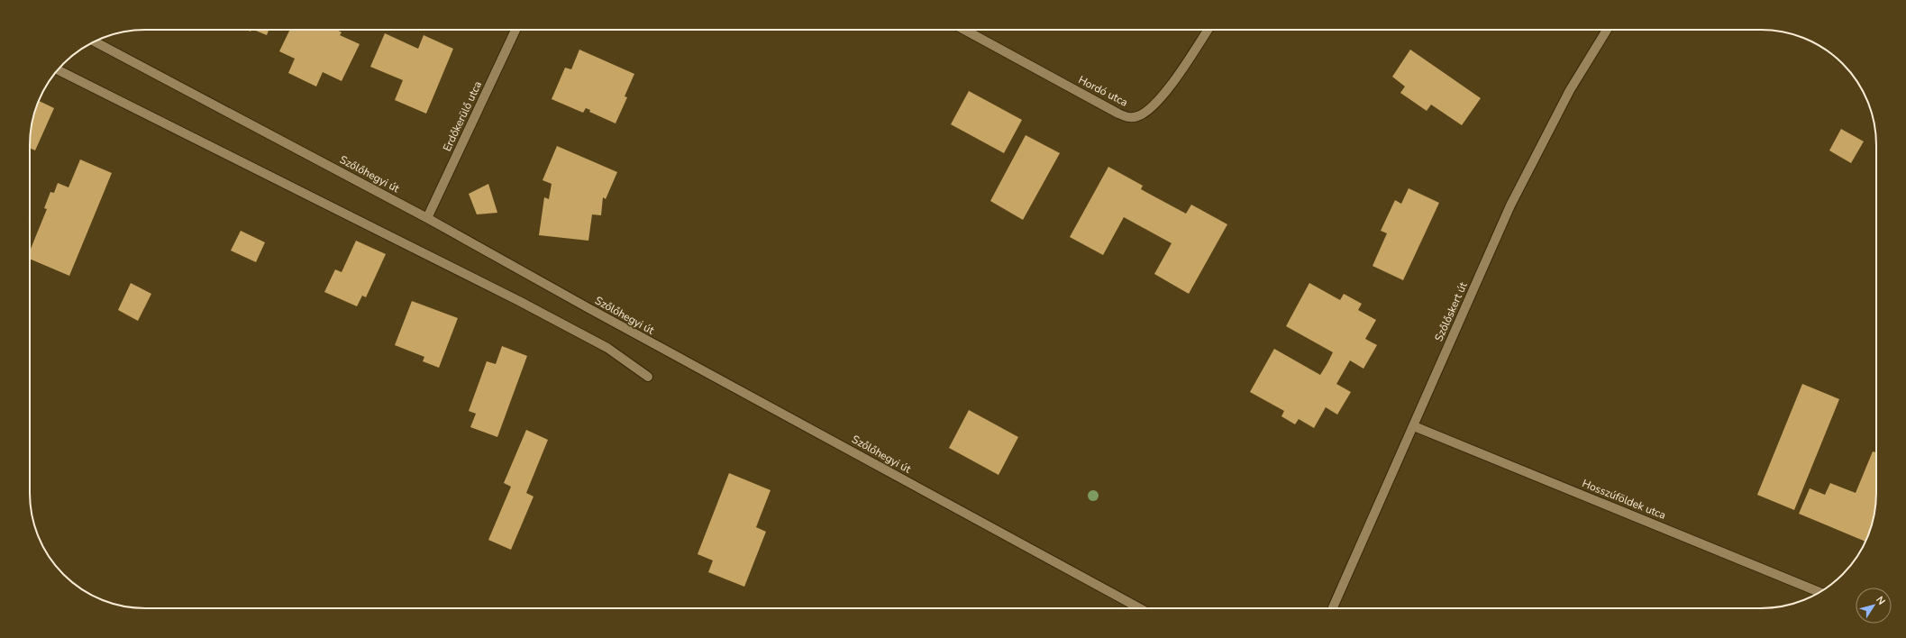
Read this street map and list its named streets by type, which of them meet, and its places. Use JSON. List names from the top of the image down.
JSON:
{
  "streets": {
    "street": [
      "Hordó utca",
      "Erdőkerülő utca",
      "Szőlőhegyi út",
      "Szőlőskert út",
      "Hosszúföldek utca"
    ]
  },
  "crossings": [
    ["Erdőkerülő utca", "Szőlőhegyi út"],
    ["Szőlőskert út", "Hosszúföldek utca"]
  ],
  "north": "top right"
}
